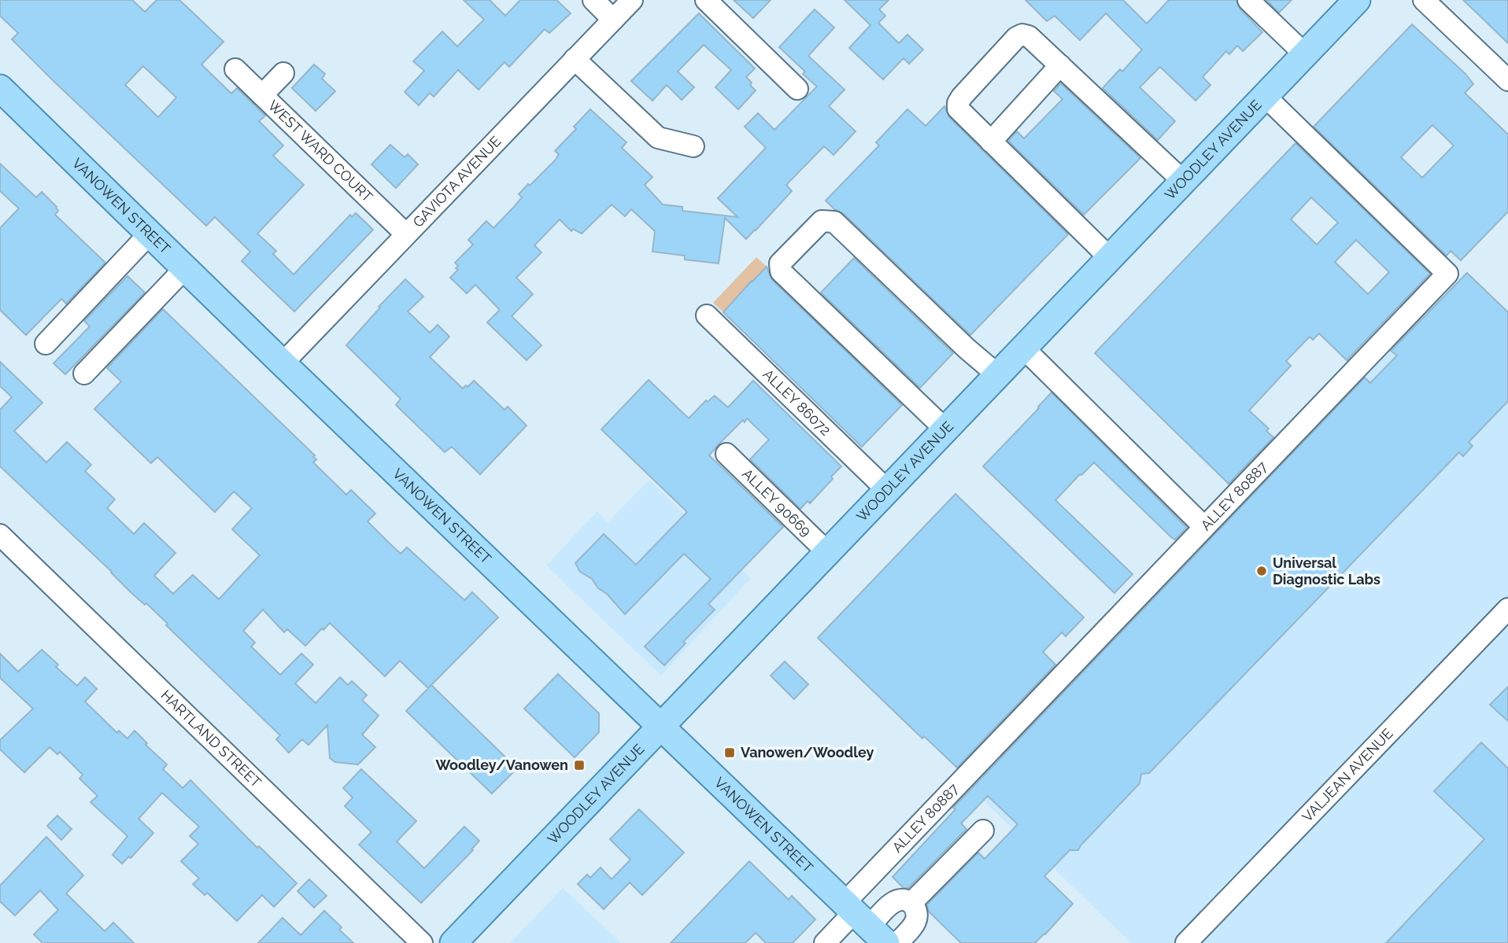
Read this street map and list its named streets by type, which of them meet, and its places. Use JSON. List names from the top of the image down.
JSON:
{
  "streets": {
    "main road": ["WOODLEY AVENUE", "VANOWEN STREET"],
    "street": [
      "WEST WARD COURT",
      "GAVIOTA AVENUE",
      "ALLEY 86072",
      "ALLEY 80887",
      "ALLEY 90669",
      "HARTLAND STREET",
      "VALJEAN AVENUE"
    ]
  },
  "crossings": [
    ["WOODLEY AVENUE", "VANOWEN STREET"],
    ["WOODLEY AVENUE", "ALLEY 86072"],
    ["WOODLEY AVENUE", "ALLEY 80887"],
    ["WOODLEY AVENUE", "ALLEY 90669"],
    ["WEST WARD COURT", "GAVIOTA AVENUE"],
    ["GAVIOTA AVENUE", "VANOWEN STREET"],
    ["VANOWEN STREET", "ALLEY 80887"]
  ],
  "places": {
    "other": ["Universal Diagnostic Labs"],
    "transit": ["Vanowen/Woodley", "Woodley/Vanowen"]
  }
}
